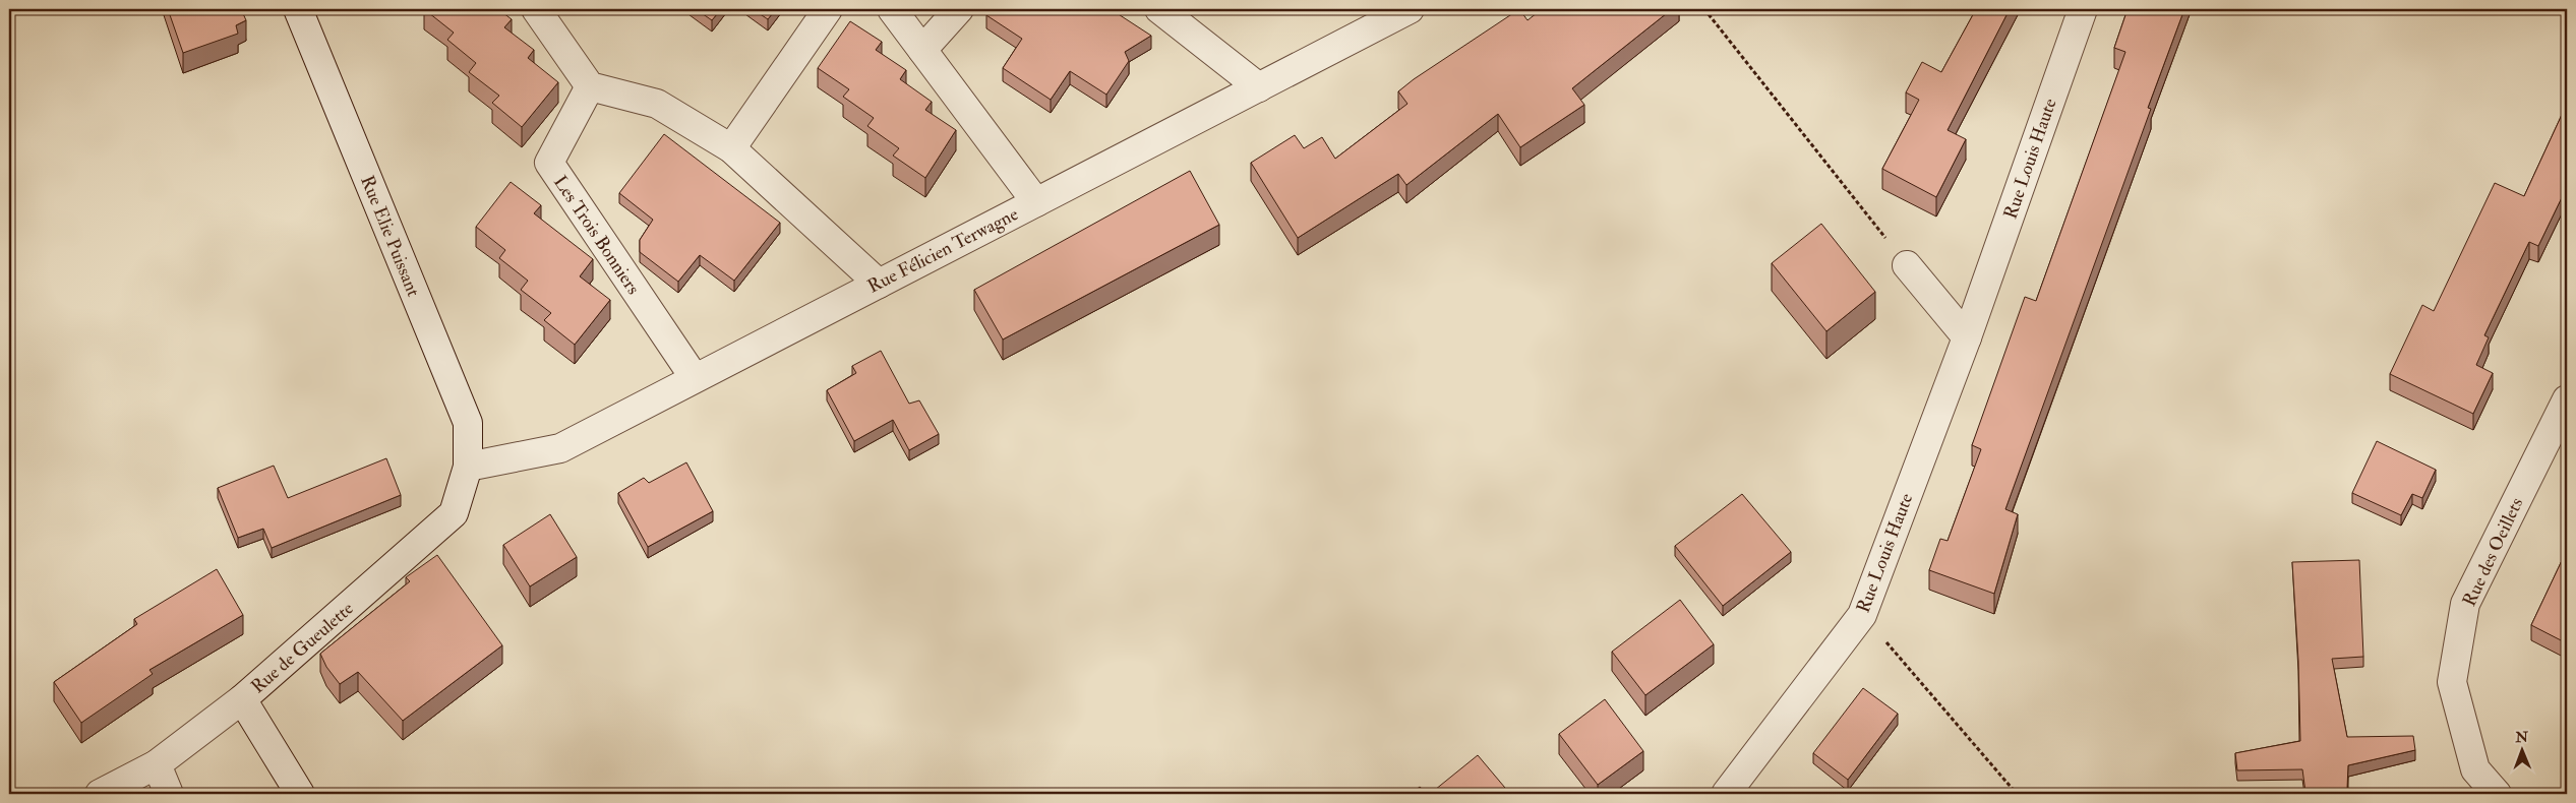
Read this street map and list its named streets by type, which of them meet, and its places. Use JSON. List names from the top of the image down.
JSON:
{
  "streets": {
    "street": [
      "Rue Louis Haute",
      "Les Trois Bonniers",
      "Rue Elie Puissant",
      "Rue Félicien Terwagne",
      "Rue des Oeillets",
      "Rue de Gueulette"
    ]
  },
  "crossings": [
    ["Les Trois Bonniers", "Rue Félicien Terwagne"],
    ["Rue Elie Puissant", "Rue Félicien Terwagne"],
    ["Rue Elie Puissant", "Rue de Gueulette"],
    ["Rue Félicien Terwagne", "Rue de Gueulette"]
  ],
  "north": "top"
}
